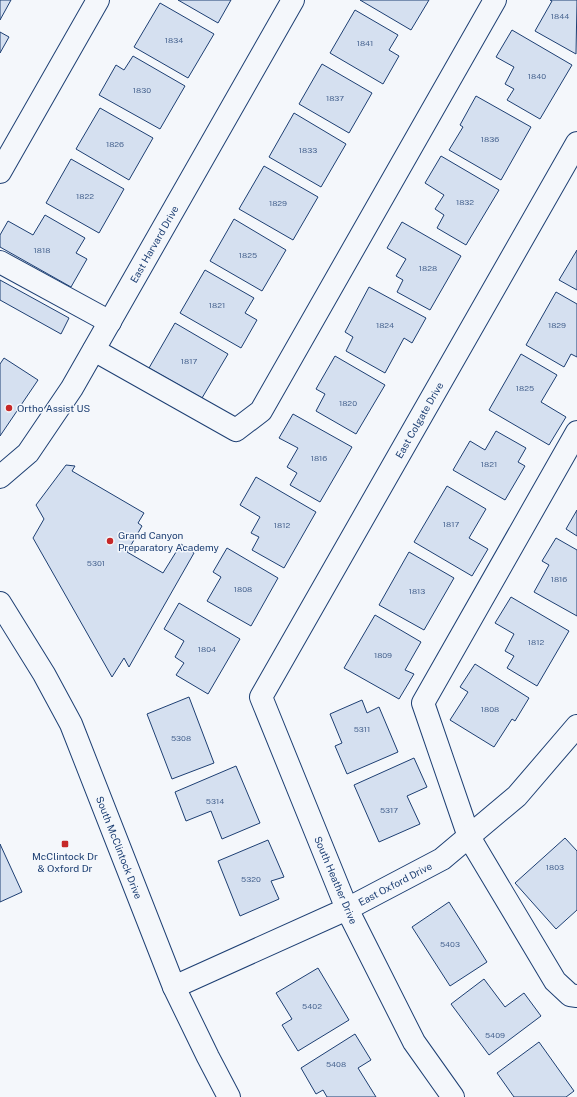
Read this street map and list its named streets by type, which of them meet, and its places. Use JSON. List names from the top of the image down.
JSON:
{
  "streets": {
    "street": [
      "East Harvard Drive",
      "East Colgate Drive",
      "South McClintock Drive",
      "South Heather Drive",
      "East Oxford Drive"
    ]
  },
  "crossings": [
    ["East Colgate Drive", "South Heather Drive"],
    ["South McClintock Drive", "East Oxford Drive"],
    ["South Heather Drive", "East Oxford Drive"]
  ],
  "places": {
    "other": ["Ortho Assist US", "Grand Canyon Preparatory Academy"],
    "transit": ["McClintock Dr & Oxford Dr"]
  },
  "house_numbers": [
    "1844",
    "1834",
    "1841",
    "1840",
    "1830",
    "1837",
    "1836",
    "1826",
    "1833",
    "1822",
    "1832",
    "1829",
    "1818",
    "1825",
    "1828",
    "1821",
    "1824",
    "1829",
    "1817",
    "1825",
    "1820",
    "1816",
    "1821",
    "1817",
    "1812",
    "5301",
    "1816",
    "1808",
    "1813",
    "1812",
    "1804",
    "1809",
    "1808",
    "5311",
    "5308",
    "5314",
    "5317",
    "1803",
    "5320",
    "5403",
    "5402",
    "5409",
    "5408"
  ]
}
